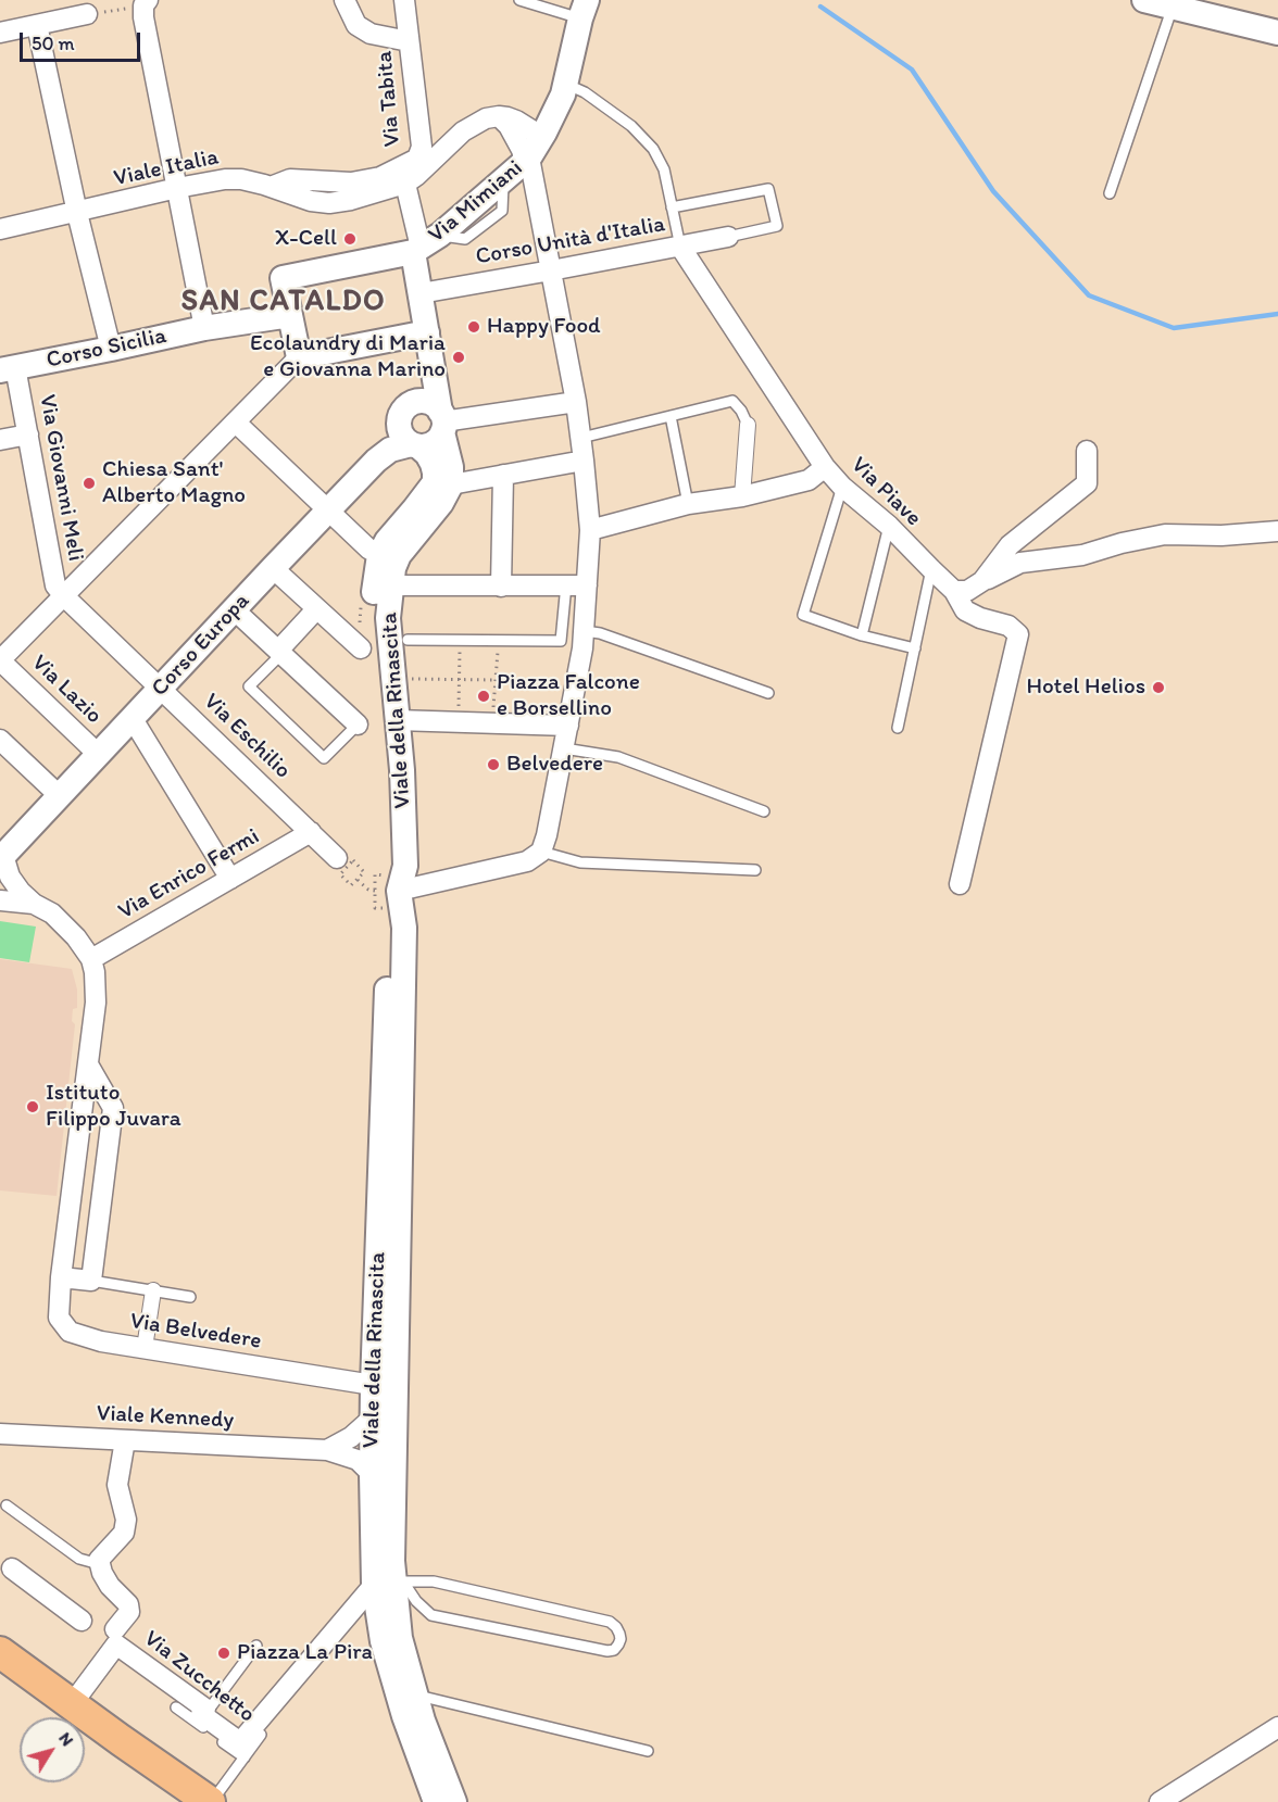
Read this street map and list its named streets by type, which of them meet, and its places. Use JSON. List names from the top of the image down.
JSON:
{
  "streets": {
    "street": [
      "Via Tabita",
      "Viale Italia",
      "Via Mimiani",
      "Corso Unità d'Italia",
      "Corso Sicilia",
      "Via Giovanni Meli",
      "Via Piave",
      "Corso Europa",
      "Via Lazio",
      "Viale della Rinascita",
      "Via Eschilio",
      "Via Enrico Fermi",
      "Via Belvedere",
      "Viale Kennedy",
      "Via Zucchetto"
    ]
  },
  "crossings": [
    ["Via Tabita", "Viale Italia"],
    ["Corso Unità d'Italia", "Via Piave"],
    ["Corso Sicilia", "Via Giovanni Meli"],
    ["Via Giovanni Meli", "Via Eschilio"],
    ["Corso Europa", "Via Lazio"],
    ["Corso Europa", "Viale della Rinascita"],
    ["Corso Europa", "Via Eschilio"],
    ["Viale della Rinascita", "Via Belvedere"],
    ["Viale della Rinascita", "Viale Kennedy"],
    ["Viale della Rinascita", "Via Zucchetto"],
    ["Via Eschilio", "Via Enrico Fermi"],
    ["Via Enrico Fermi", "Via Belvedere"]
  ],
  "districts": ["SAN CATALDO"],
  "places": [
    "X-Cell",
    "Happy Food",
    "Ecolaundry di Maria e Giovanna Marino",
    "Chiesa Sant' Alberto Magno",
    "Hotel Helios",
    "Piazza Falcone e Borsellino",
    "Belvedere",
    "Istituto Filippo Juvara",
    "Piazza La Pira"
  ],
  "scale_bar": "50 m",
  "north": "top right"
}
